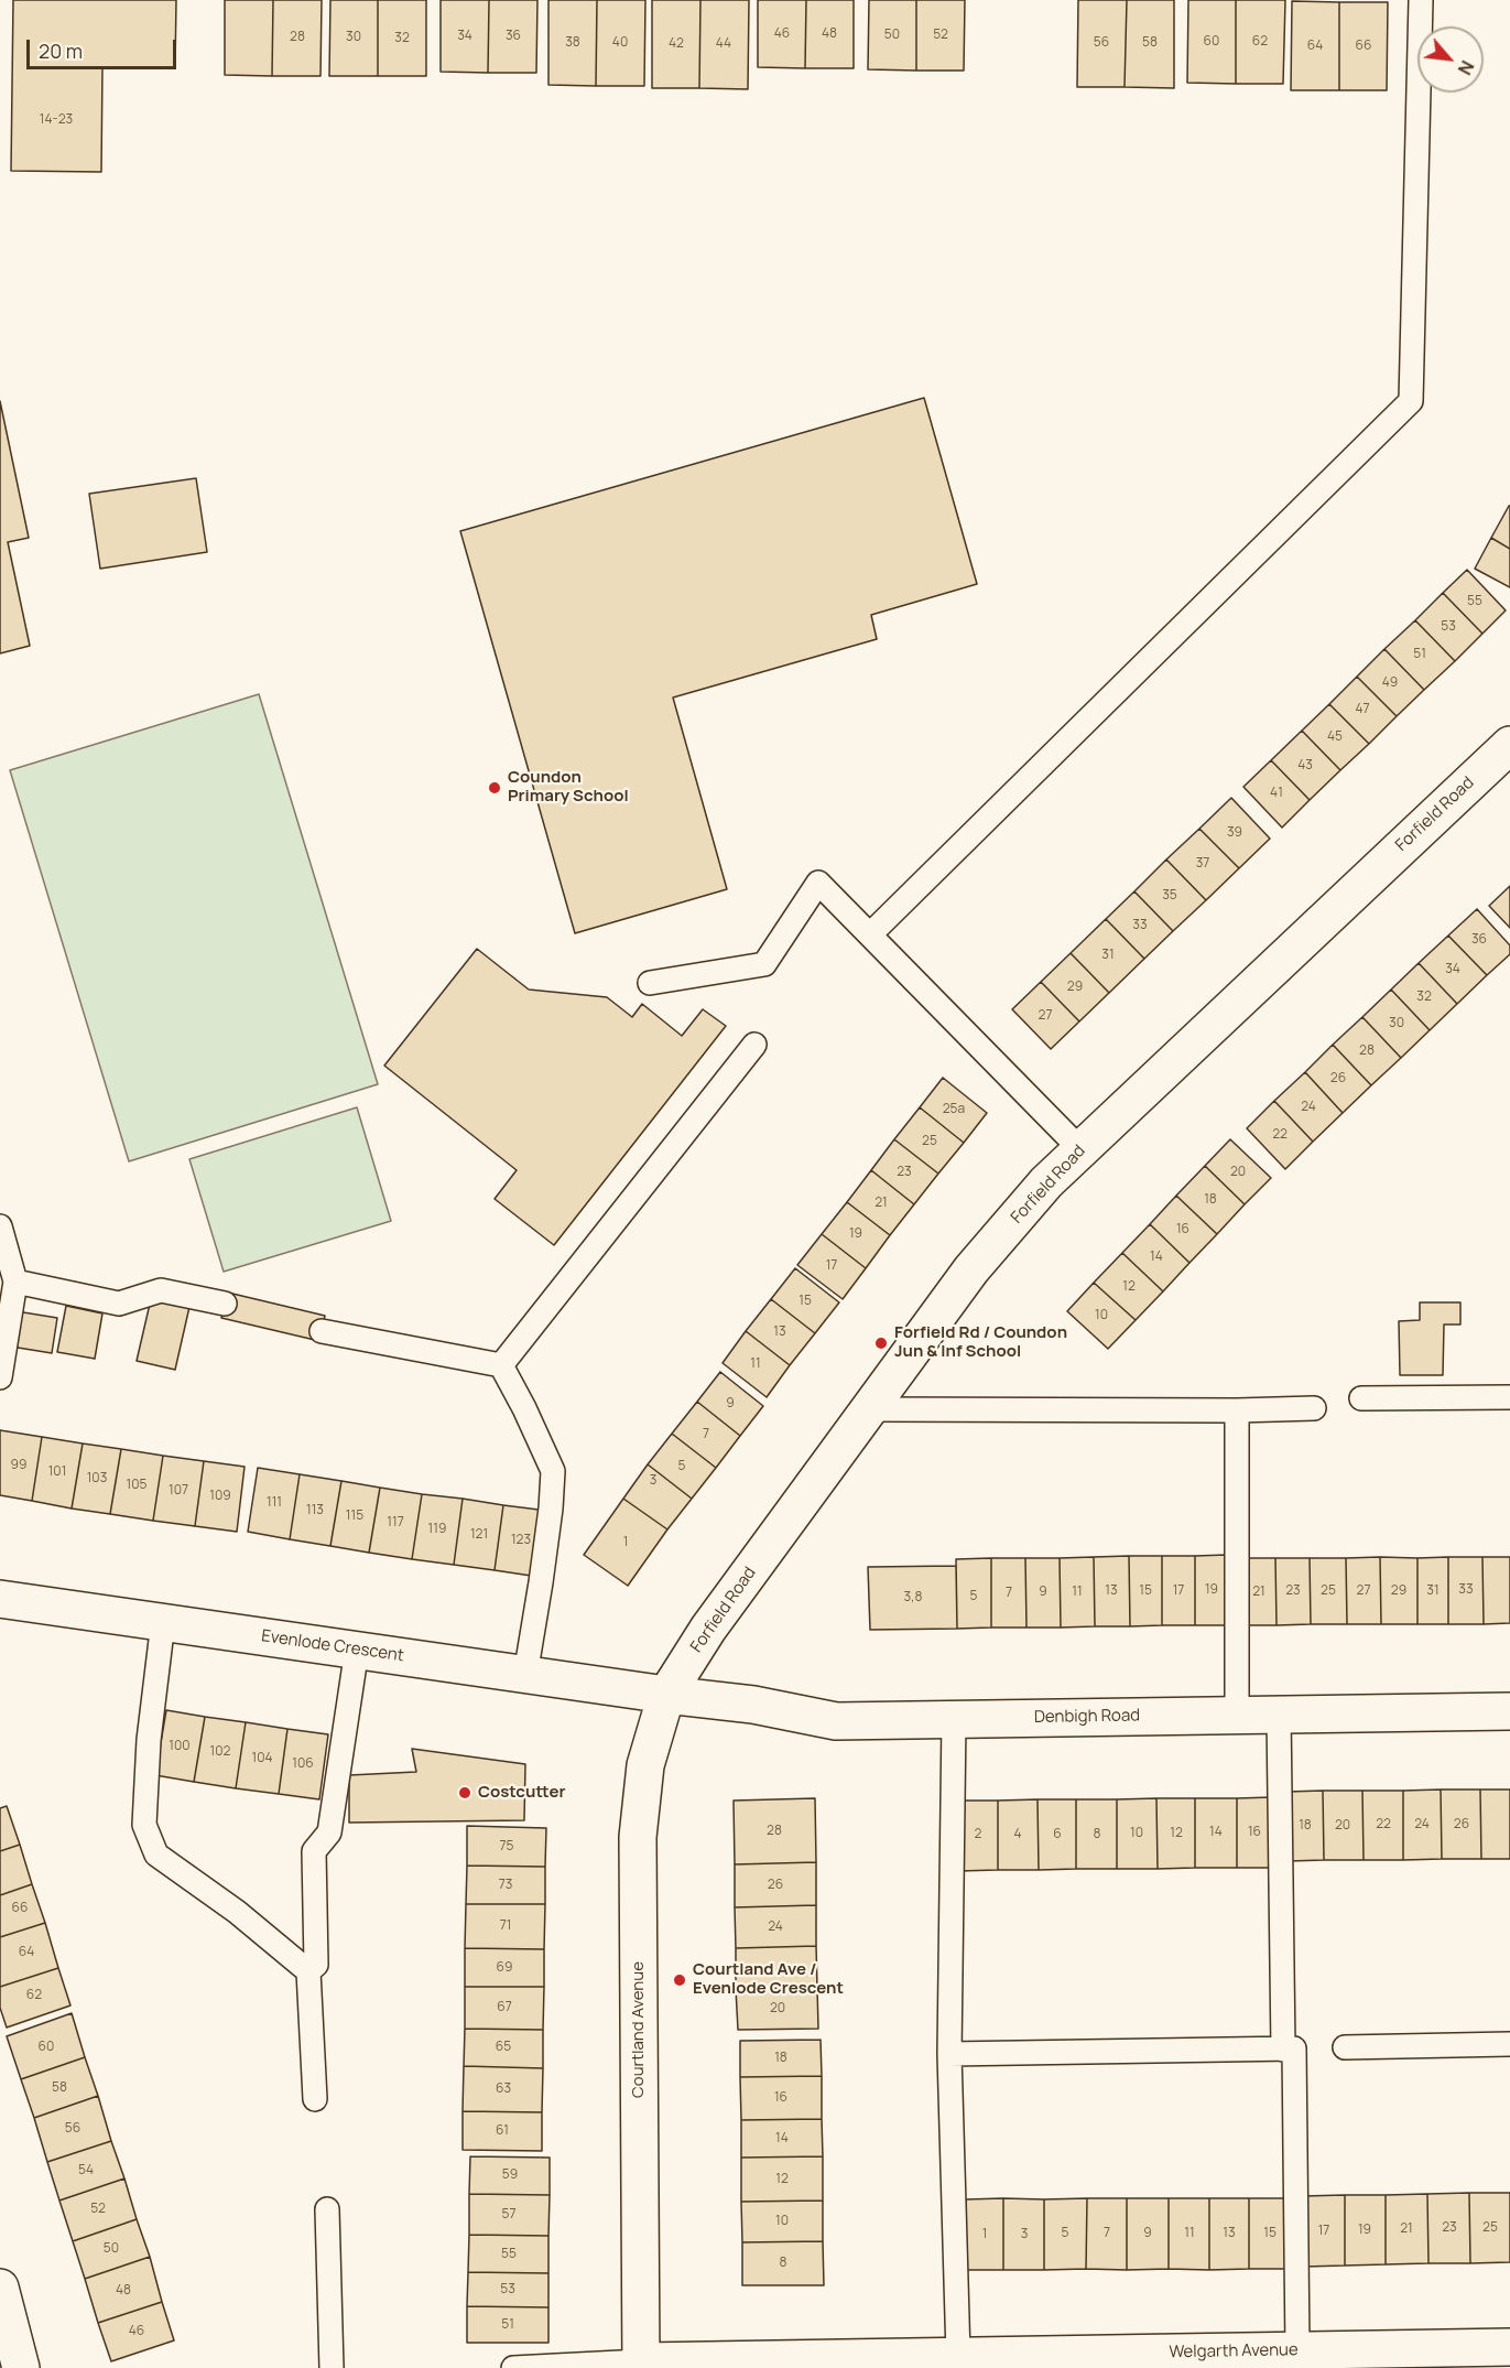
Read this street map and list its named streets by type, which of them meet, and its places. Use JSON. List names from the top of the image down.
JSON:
{
  "streets": {
    "street": [
      "Forfield Road",
      "Evenlode Crescent",
      "Denbigh Road",
      "Courtland Avenue",
      "Welgarth Avenue"
    ]
  },
  "crossings": [
    ["Forfield Road", "Evenlode Crescent"],
    ["Forfield Road", "Denbigh Road"],
    ["Forfield Road", "Courtland Avenue"],
    ["Evenlode Crescent", "Denbigh Road"],
    ["Evenlode Crescent", "Courtland Avenue"],
    ["Denbigh Road", "Courtland Avenue"],
    ["Courtland Avenue", "Welgarth Avenue"]
  ],
  "places": [
    "Coundon Primary School",
    "Forfield Rd / Coundon Jun & Inf School",
    "Costcutter",
    "Courtland Ave / Evenlode Crescent"
  ],
  "house_numbers": [
    "46",
    "48",
    "50",
    "52",
    "34",
    "36",
    "28",
    "30",
    "32",
    "60",
    "62",
    "38",
    "40",
    "56",
    "58",
    "42",
    "44",
    "64",
    "66",
    "14-23",
    "55",
    "53",
    "51",
    "49",
    "47",
    "45",
    "43",
    "41",
    "39",
    "37",
    "35",
    "33",
    "36",
    "31",
    "34",
    "29",
    "32",
    "27",
    "30",
    "28",
    "26",
    "24",
    "25a",
    "22",
    "25",
    "23",
    "20",
    "18",
    "21",
    "16",
    "19",
    "14",
    "17",
    "12",
    "15",
    "10",
    "13",
    "11",
    "9",
    "7",
    "99",
    "5",
    "101",
    "103",
    "3",
    "105",
    "107",
    "109",
    "111",
    "113",
    "115",
    "117",
    "119",
    "121",
    "123",
    "1",
    "19",
    "33",
    "13",
    "15",
    "17",
    "23",
    "25",
    "27",
    "29",
    "31",
    "9",
    "11",
    "21",
    "7",
    "5",
    "3,8",
    "100",
    "102",
    "104",
    "106",
    "22",
    "24",
    "26",
    "18",
    "20",
    "28",
    "14",
    "16",
    "10",
    "12",
    "2",
    "4",
    "6",
    "8",
    "75",
    "73",
    "26",
    "66",
    "71",
    "24",
    "64",
    "69",
    "62",
    "67",
    "20",
    "60",
    "65",
    "18",
    "58",
    "63",
    "16",
    "56",
    "61",
    "14",
    "54",
    "59",
    "12",
    "52",
    "57",
    "10",
    "23",
    "25",
    "21",
    "19",
    "17",
    "5",
    "7",
    "9",
    "11",
    "13",
    "15",
    "1",
    "3",
    "50",
    "55",
    "8",
    "53",
    "48",
    "51",
    "46"
  ],
  "scale_bar": "20 m",
  "north": "bottom right"
}
